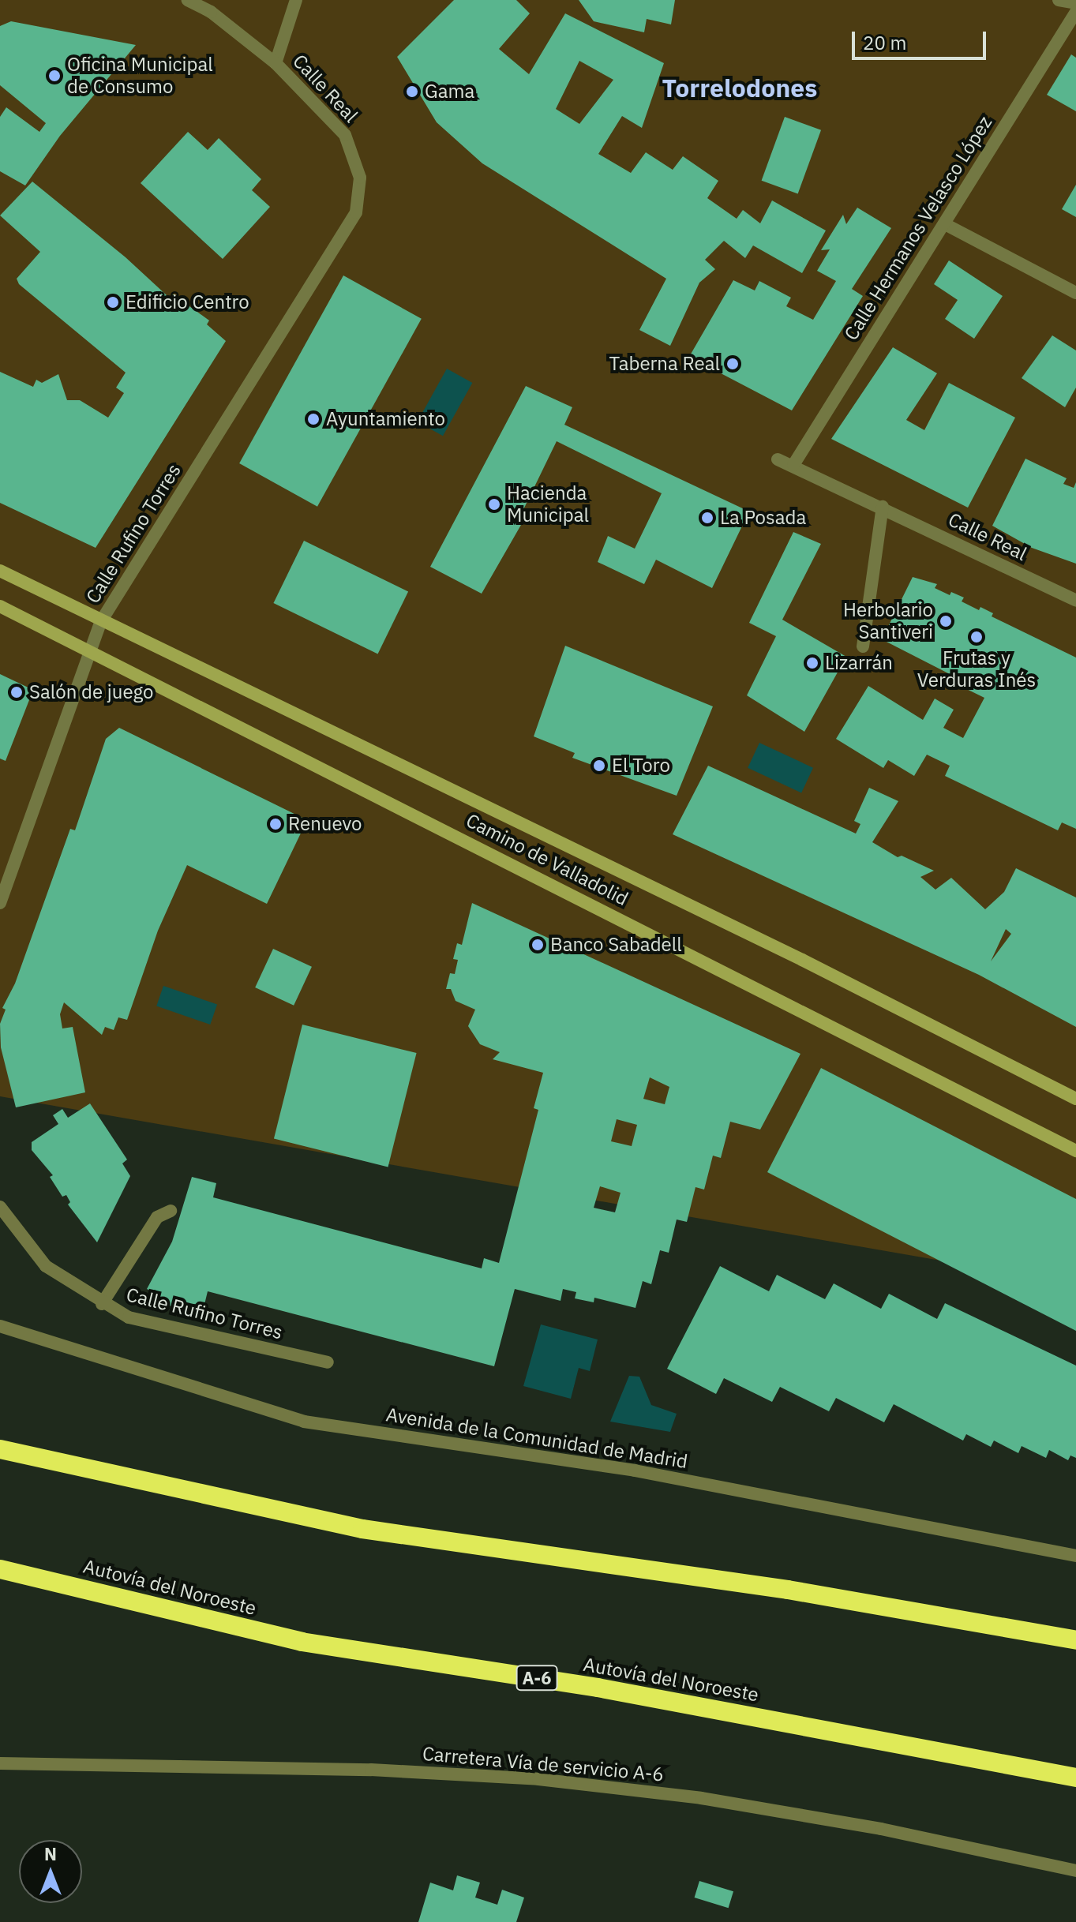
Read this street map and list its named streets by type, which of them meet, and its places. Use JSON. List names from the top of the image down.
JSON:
{
  "streets": {
    "highway": ["Autovía del Noroeste", "A-6"],
    "street": [
      "Calle Real",
      "Calle Hermanos Velasco López",
      "Calle Rufino Torres",
      "Camino de Valladolid",
      "Avenida de la Comunidad de Madrid",
      "Carretera Vía de servicio A-6"
    ]
  },
  "crossings": [
    ["Calle Real", "Calle Hermanos Velasco López"],
    ["Calle Real", "Calle Rufino Torres"],
    ["Calle Rufino Torres", "Camino de Valladolid"]
  ],
  "districts": ["Torrelodones"],
  "places": [
    "Oficina Municipal de Consumo",
    "Gama",
    "Edificio Centro",
    "Taberna Real",
    "Ayuntamiento",
    "Hacienda Municipal",
    "La Posada",
    "Herbolario Santiveri",
    "Frutas y Verduras Inés",
    "Lizarrán",
    "Salón de juego",
    "El Toro",
    "Renuevo",
    "Banco Sabadell"
  ],
  "scale_bar": "20 m",
  "north": "top"
}
